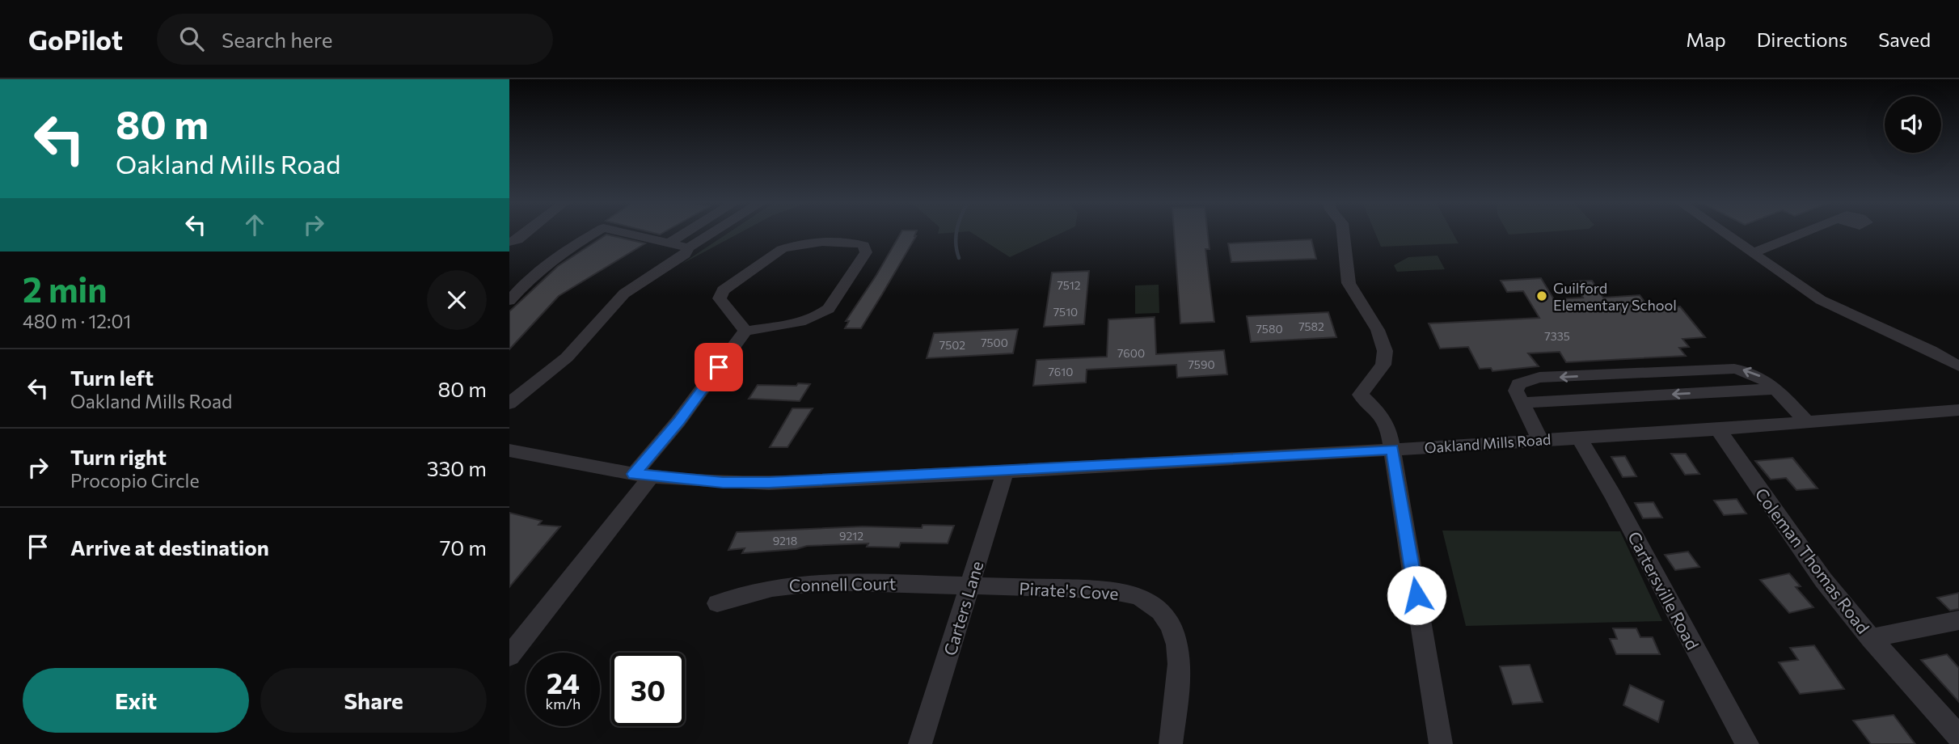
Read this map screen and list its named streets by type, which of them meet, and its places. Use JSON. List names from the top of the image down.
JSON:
{
  "streets": {
    "street": [
      "Oakland Mills Road",
      "Coleman Thomas Road",
      "Connell Court",
      "Pirate's Cove",
      "Cartersville Road",
      "Carters Lane"
    ]
  },
  "crossings": [
    ["Oakland Mills Road", "Coleman Thomas Road"],
    ["Oakland Mills Road", "Cartersville Road"],
    ["Oakland Mills Road", "Carters Lane"],
    ["Connell Court", "Pirate's Cove"],
    ["Connell Court", "Carters Lane"],
    ["Pirate's Cove", "Carters Lane"]
  ],
  "places": ["Guilford Elementary School"],
  "house_numbers": [
    "7512",
    "7510",
    "7582",
    "7580",
    "7335",
    "7500",
    "7502",
    "7600",
    "7590",
    "7610",
    "9212",
    "9218"
  ],
  "page": {
    "header": "GoPilot",
    "search": "Search here",
    "nav": ["Map", "Directions", "Saved"],
    "turn": ["80 m", "Oakland Mills Road"],
    "heading": ["2 min", "480 m · 12:01"],
    "list": [
      {
        "name": "Turn left",
        "note": "Oakland Mills Road",
        "value": "80 m"
      },
      {
        "name": "Turn right",
        "note": "Procopio Circle",
        "value": "330 m"
      },
      {
        "name": "Arrive at destination",
        "value": "70 m"
      }
    ],
    "speed": "24 km/h",
    "limit": "30",
    "buttons": ["Exit", "Share"]
  }
}
